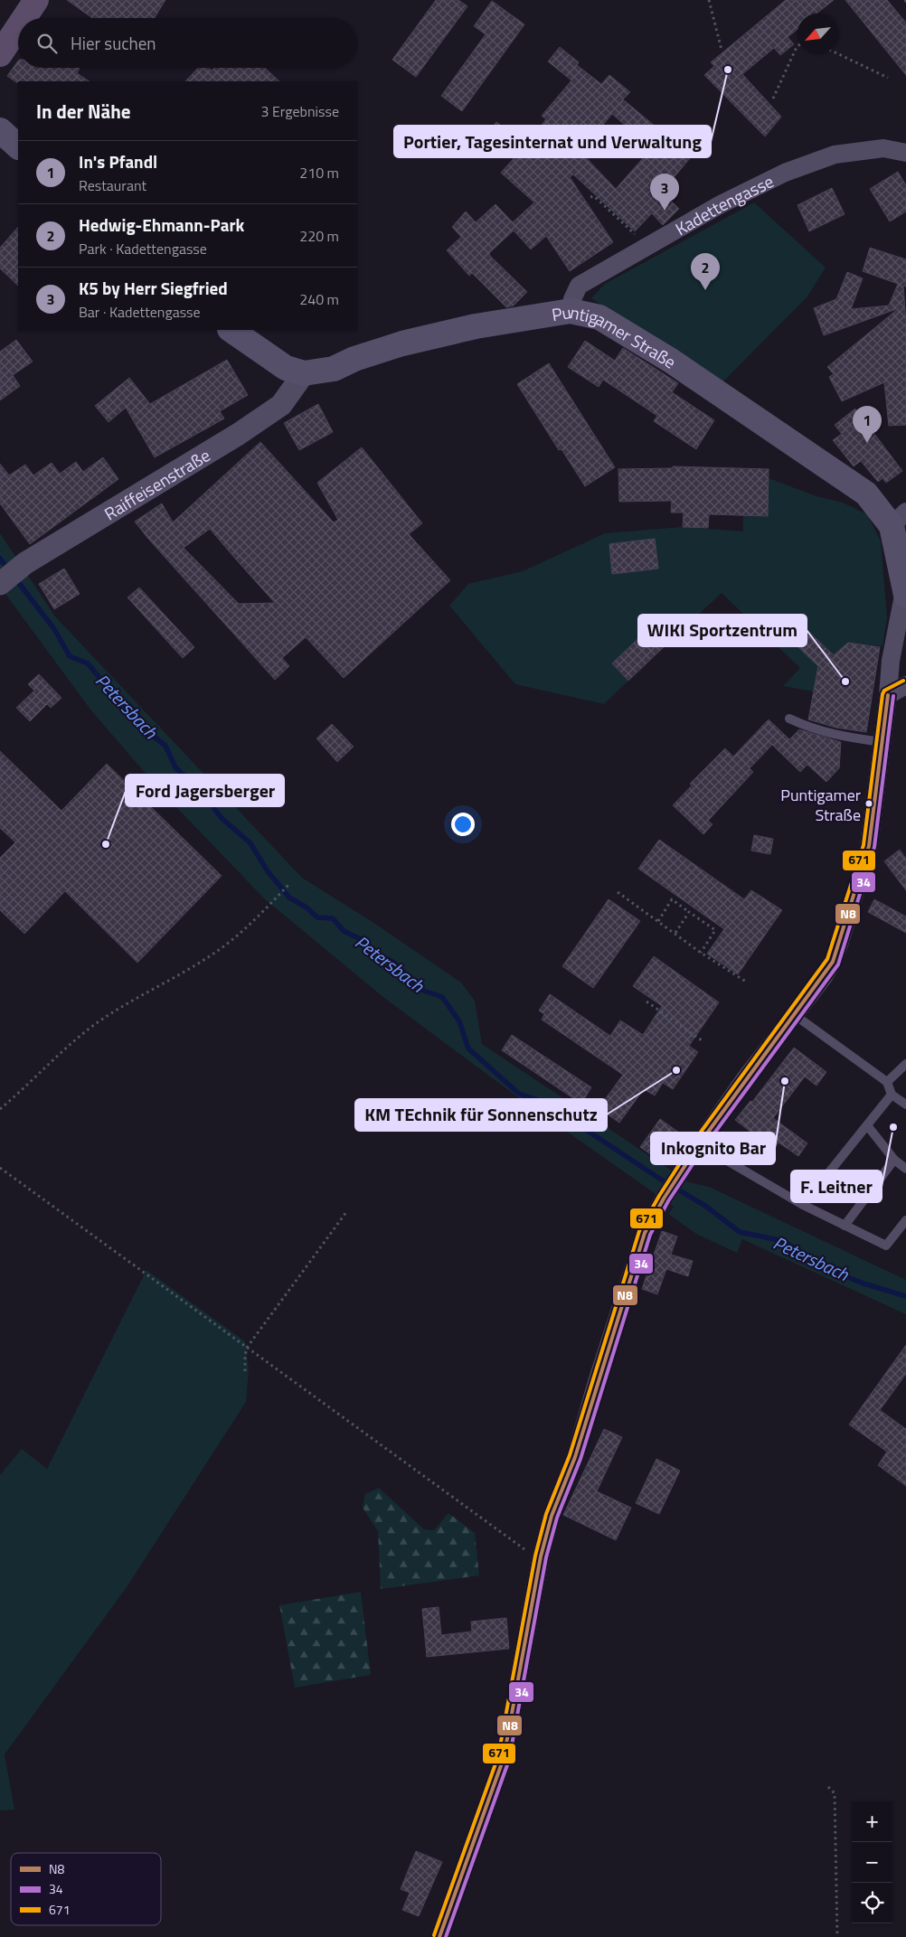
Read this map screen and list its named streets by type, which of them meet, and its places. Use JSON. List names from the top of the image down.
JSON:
{
  "streets": {
    "main road": ["Puntigamer Straße"],
    "street": ["Kadettengasse", "Raiffeisenstraße"]
  },
  "crossings": [
    ["Kadettengasse", "Puntigamer Straße"],
    ["Puntigamer Straße", "Raiffeisenstraße"]
  ],
  "water": ["Petersbach"],
  "places": [
    "Portier, Tagesinternat und Verwaltung",
    "WIKI Sportzentrum",
    "Puntigamer Straße",
    "Ford Jagersberger",
    "KM TEchnik für Sonnenschutz",
    "Inkognito Bar",
    "F. Leitner"
  ],
  "lines": ["transit line 671", "transit line N8", "transit line 34"],
  "legend": ["N8", "34", "671"],
  "north": "bottom left",
  "page": {
    "search": "Hier suchen",
    "heading": ["In der Nähe", "3 Ergebnisse"],
    "list": [
      {
        "mark": "1",
        "name": "In's Pfandl",
        "note": "Restaurant",
        "value": "210 m"
      },
      {
        "mark": "2",
        "name": "Hedwig-Ehmann-Park",
        "note": "Park · Kadettengasse",
        "value": "220 m"
      },
      {
        "mark": "3",
        "name": "K5 by Herr Siegfried",
        "note": "Bar · Kadettengasse",
        "value": "240 m"
      }
    ],
    "pins": ["3", "2", "1"],
    "map_buttons": ["+", "−"]
  }
}
